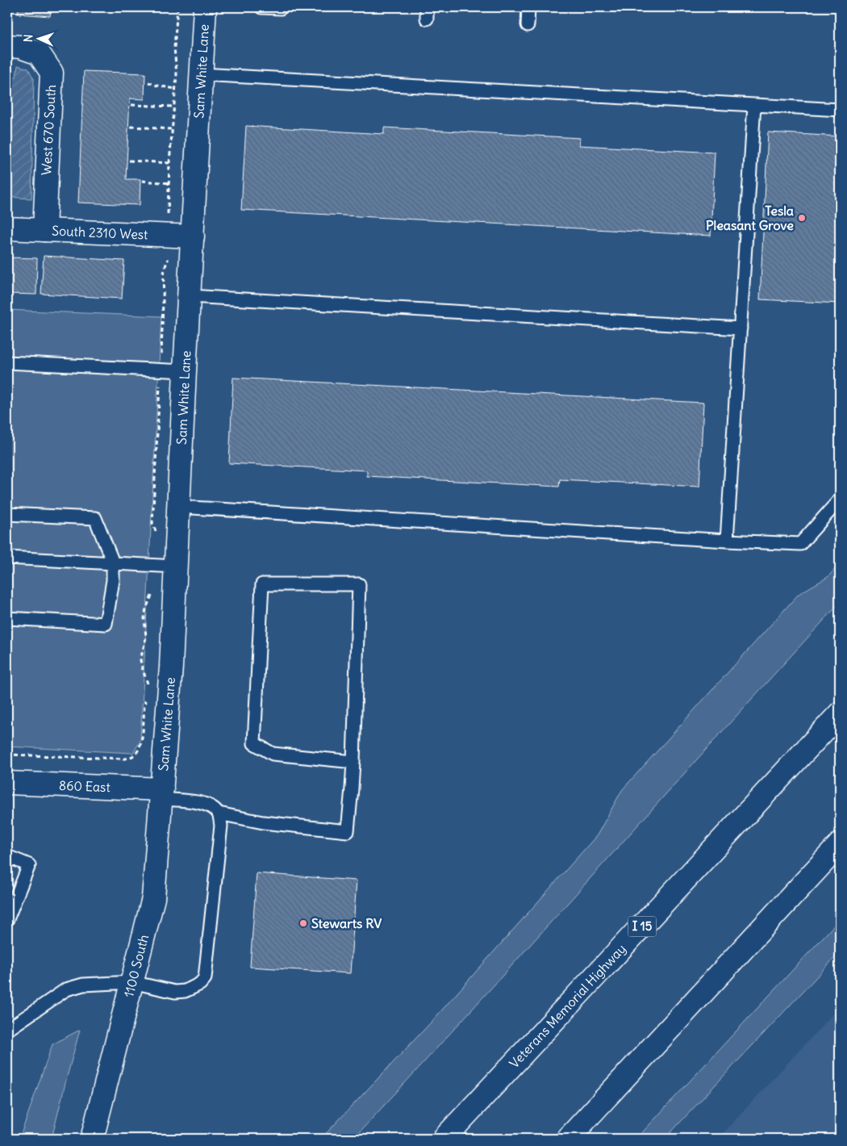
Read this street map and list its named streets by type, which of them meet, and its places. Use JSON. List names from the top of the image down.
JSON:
{
  "streets": {
    "main road": [
      "Sam White Lane",
      "West 670 South",
      "South 2310 West",
      "860 East",
      "I 15",
      "1100 South",
      "Veterans Memorial Highway"
    ]
  },
  "crossings": [
    ["Sam White Lane", "South 2310 West"],
    ["Sam White Lane", "860 East"],
    ["Sam White Lane", "1100 South"],
    ["West 670 South", "South 2310 West"],
    ["860 East", "1100 South"]
  ],
  "places": ["Tesla Pleasant Grove", "Stewarts RV"],
  "north": "left"
}
